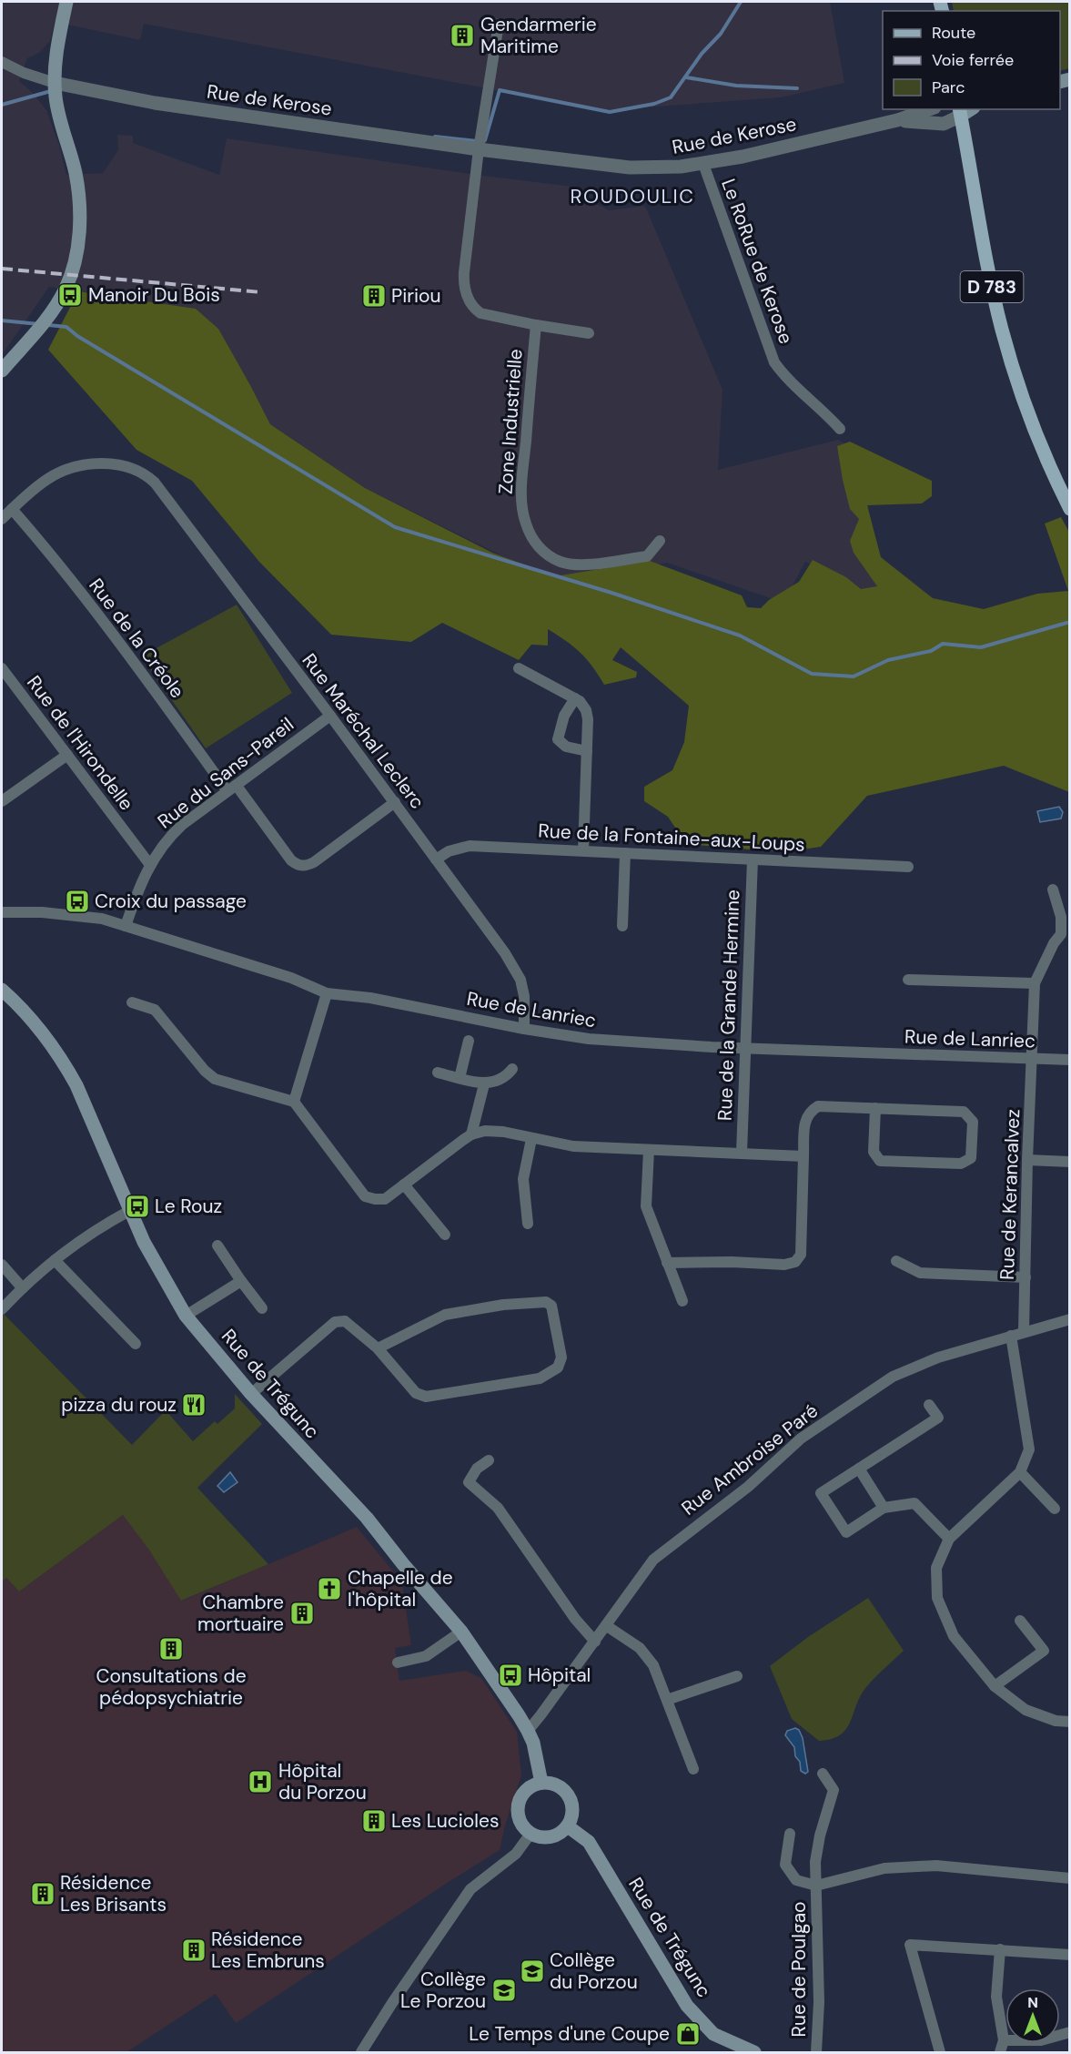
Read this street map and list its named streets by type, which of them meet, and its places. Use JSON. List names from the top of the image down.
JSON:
{
  "streets": {
    "main road": ["D 783", "Rue de Trégunc"],
    "street": [
      "Rue de Kerose",
      "Le RoRue de Kerose",
      "Zone Industrielle",
      "Rue de la Créole",
      "Rue Maréchal Leclerc",
      "Rue de l'Hirondelle",
      "Rue du Sans-Pareil",
      "Rue de la Fontaine-aux-Loups",
      "Rue de la Grande Hermine",
      "Rue de Lanriec",
      "Rue de Kerancalvez",
      "Rue Ambroise Paré",
      "Rue de Poulgao"
    ]
  },
  "crossings": [
    ["Rue de Kerose", "Le RoRue de Kerose"],
    ["Rue de Kerose", "D 783"],
    ["Rue de Kerose", "Zone Industrielle"],
    ["Rue de la Créole", "Rue Maréchal Leclerc"],
    ["Rue de la Créole", "Rue du Sans-Pareil"],
    ["Rue Maréchal Leclerc", "Rue du Sans-Pareil"],
    ["Rue Maréchal Leclerc", "Rue de la Fontaine-aux-Loups"],
    ["Rue Maréchal Leclerc", "Rue de Lanriec"],
    ["Rue de l'Hirondelle", "Rue du Sans-Pareil"],
    ["Rue du Sans-Pareil", "Rue de Lanriec"],
    ["Rue de la Fontaine-aux-Loups", "Rue de la Grande Hermine"],
    ["Rue de la Grande Hermine", "Rue de Lanriec"],
    ["Rue de Lanriec", "Rue de Kerancalvez"],
    ["Rue de Kerancalvez", "Rue Ambroise Paré"],
    ["Rue de Trégunc", "Rue Ambroise Paré"]
  ],
  "districts": ["ROUDOULIC"],
  "places": {
    "building": [
      "Gendarmerie Maritime",
      "Piriou",
      "Chambre mortuaire",
      "Consultations de pédopsychiatrie",
      "Les Lucioles",
      "Résidence Les Brisants",
      "Résidence Les Embruns"
    ],
    "bus stop": [
      "Manoir Du Bois",
      "Croix du passage",
      "Le Rouz",
      "Hôpital"
    ],
    "restaurant": ["pizza du rouz"],
    "church": ["Chapelle de l'hôpital"],
    "hospital": ["Hôpital du Porzou"],
    "school or university": ["Collège du Porzou", "Collège Le Porzou"],
    "shop": ["Le Temps d'une Coupe"]
  },
  "legend": ["Route", "Voie ferrée", "Parc"],
  "north": "top"
}
